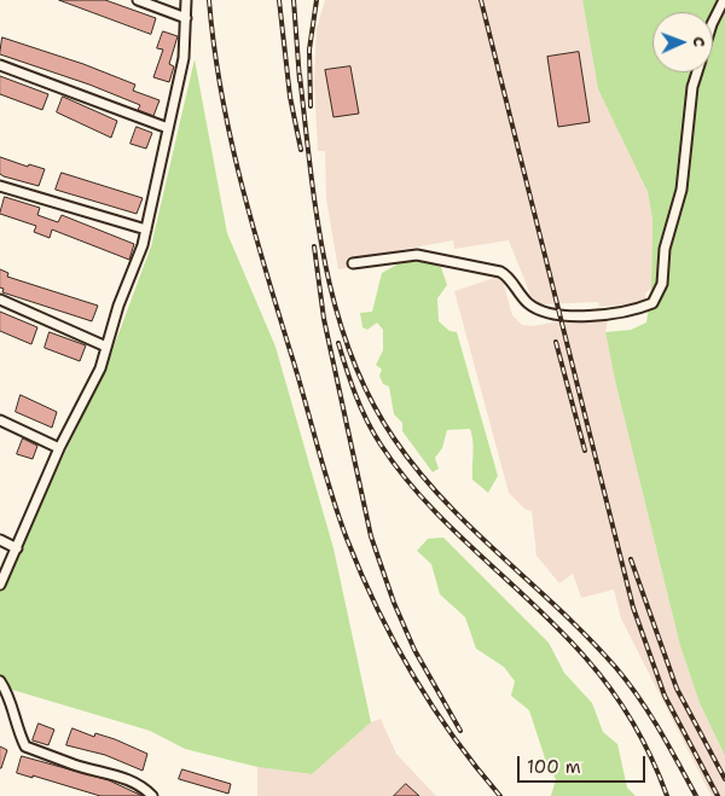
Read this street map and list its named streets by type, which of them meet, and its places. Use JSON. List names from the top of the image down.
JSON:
{
  "scale_bar": "100 m",
  "north": "right"
}
